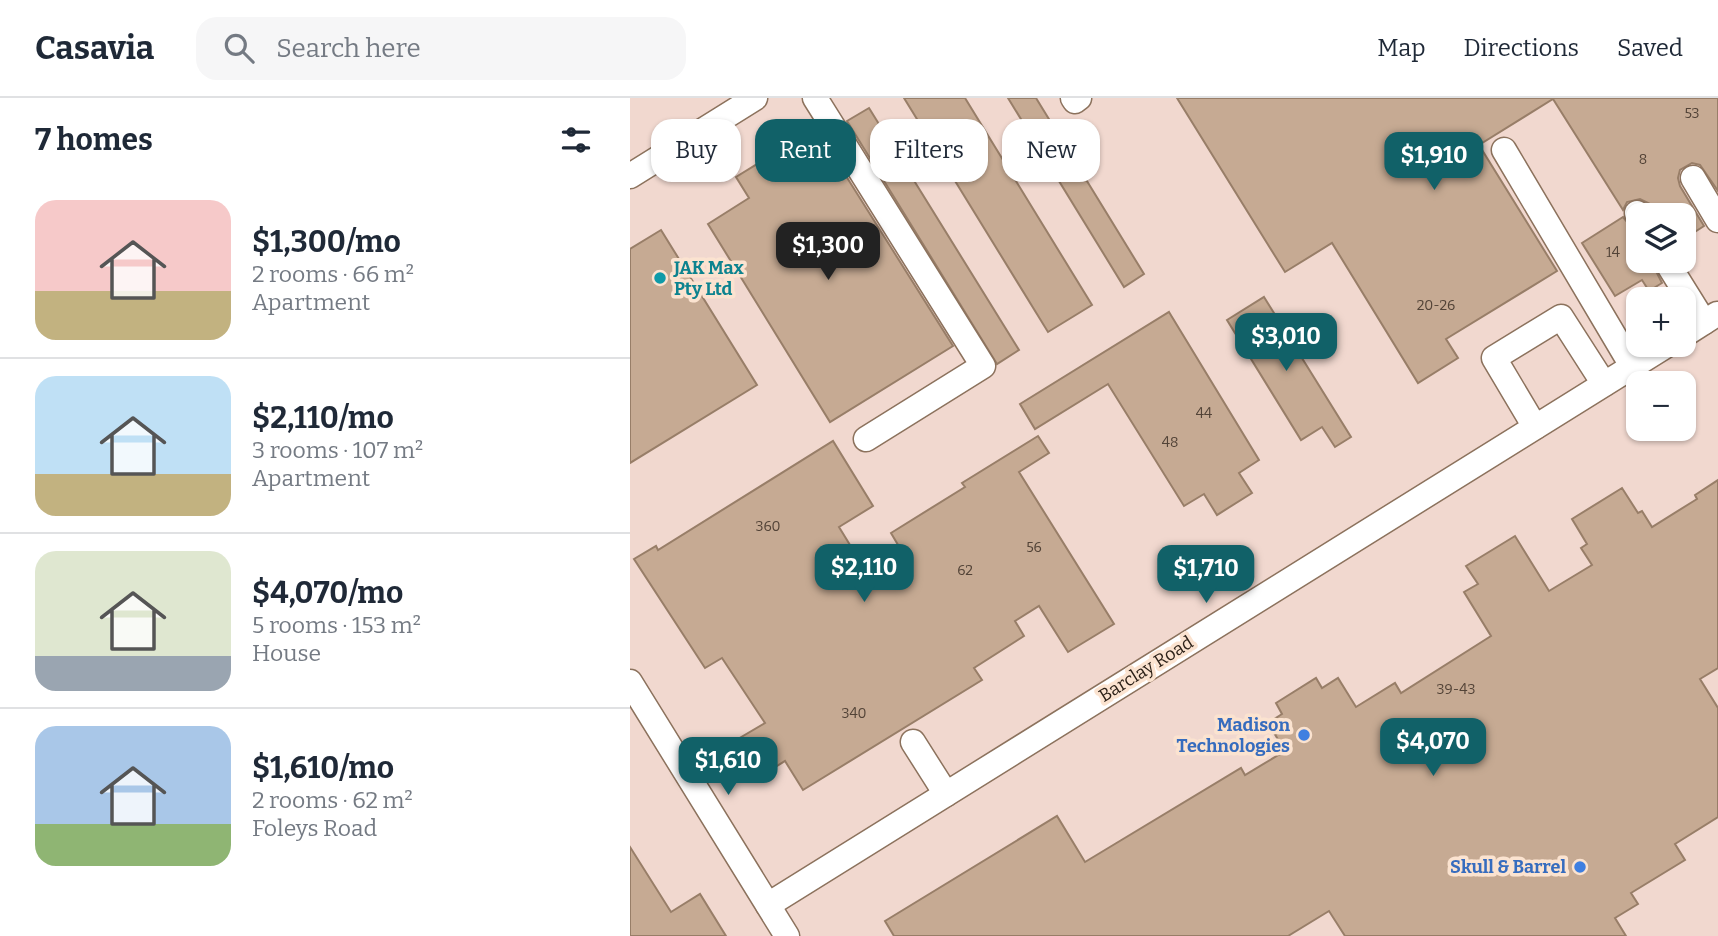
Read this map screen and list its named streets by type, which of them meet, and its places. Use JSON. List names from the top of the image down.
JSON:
{
  "streets": {
    "street": ["Barclay Road"]
  },
  "places": ["JAK Max Pty Ltd", "Madison Technologies", "Skull & Barrel"],
  "house_numbers": [
    "53",
    "8",
    "14",
    "20-26",
    "44",
    "48",
    "360",
    "56",
    "62",
    "39-43",
    "340"
  ],
  "page": {
    "header": "Casavia",
    "search": "Search here",
    "nav": ["Map", "Directions", "Saved"],
    "heading": "7 homes",
    "chip": [
      "Buy",
      "Rent",
      "Filters",
      "New"
    ],
    "price": [
      "$1,910",
      "$1,300",
      "$3,010",
      "$2,110",
      "$1,710",
      "$4,070",
      "$1,610"
    ],
    "list": [
      {
        "name": "$1,300/mo",
        "note": "2 rooms · 66 m² · Apartment"
      },
      {
        "name": "$2,110/mo",
        "note": "3 rooms · 107 m² · Apartment"
      },
      {
        "name": "$4,070/mo",
        "note": "5 rooms · 153 m² · House"
      },
      {
        "name": "$1,610/mo",
        "note": "2 rooms · 62 m² · Foleys Road"
      }
    ],
    "map_buttons": ["+", "−"]
  }
}
